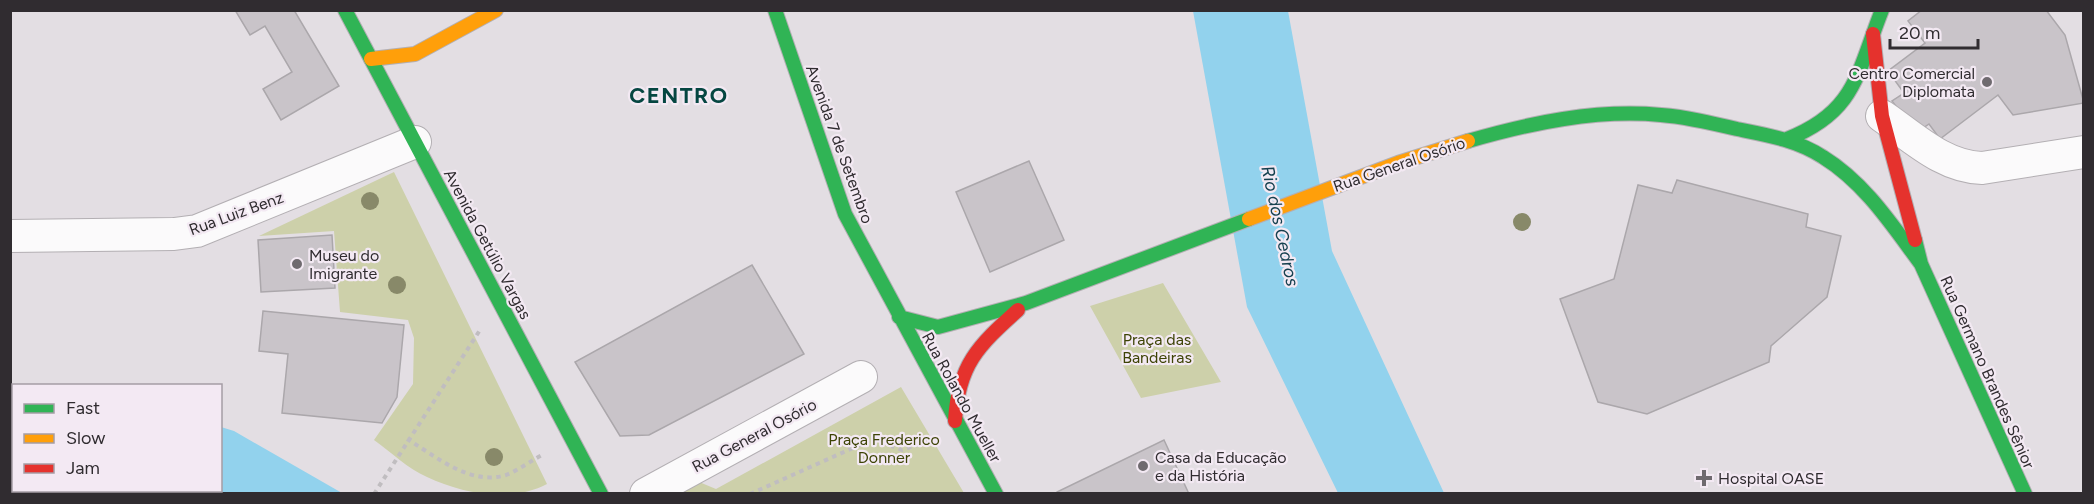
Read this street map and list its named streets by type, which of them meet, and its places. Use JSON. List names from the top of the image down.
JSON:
{
  "streets": {
    "main road": [
      "Avenida 7 de Setembro",
      "Rua General Osório",
      "Avenida Getúlio Vargas",
      "Rua Germano Brandes Sênior",
      "Rua Rolando Mueller"
    ],
    "street": ["Rua Luiz Benz"]
  },
  "crossings": [
    ["Avenida 7 de Setembro", "Rua General Osório"],
    ["Avenida 7 de Setembro", "Rua Rolando Mueller"],
    ["Rua General Osório", "Rua Germano Brandes Sênior"],
    ["Rua General Osório", "Rua Rolando Mueller"],
    ["Rua Luiz Benz", "Avenida Getúlio Vargas"]
  ],
  "districts": ["CENTRO"],
  "water": ["Rio dos Cedros"],
  "parks": ["Praça das Bandeiras", "Praça Frederico Donner"],
  "places": {
    "other": ["Centro Comercial Diplomata", "Museu do Imigrante", "Casa da Educação e da História"],
    "health": ["Hospital OASE"]
  },
  "legend": ["Fast", "Slow", "Jam"],
  "scale_bar": "20 m"
}
